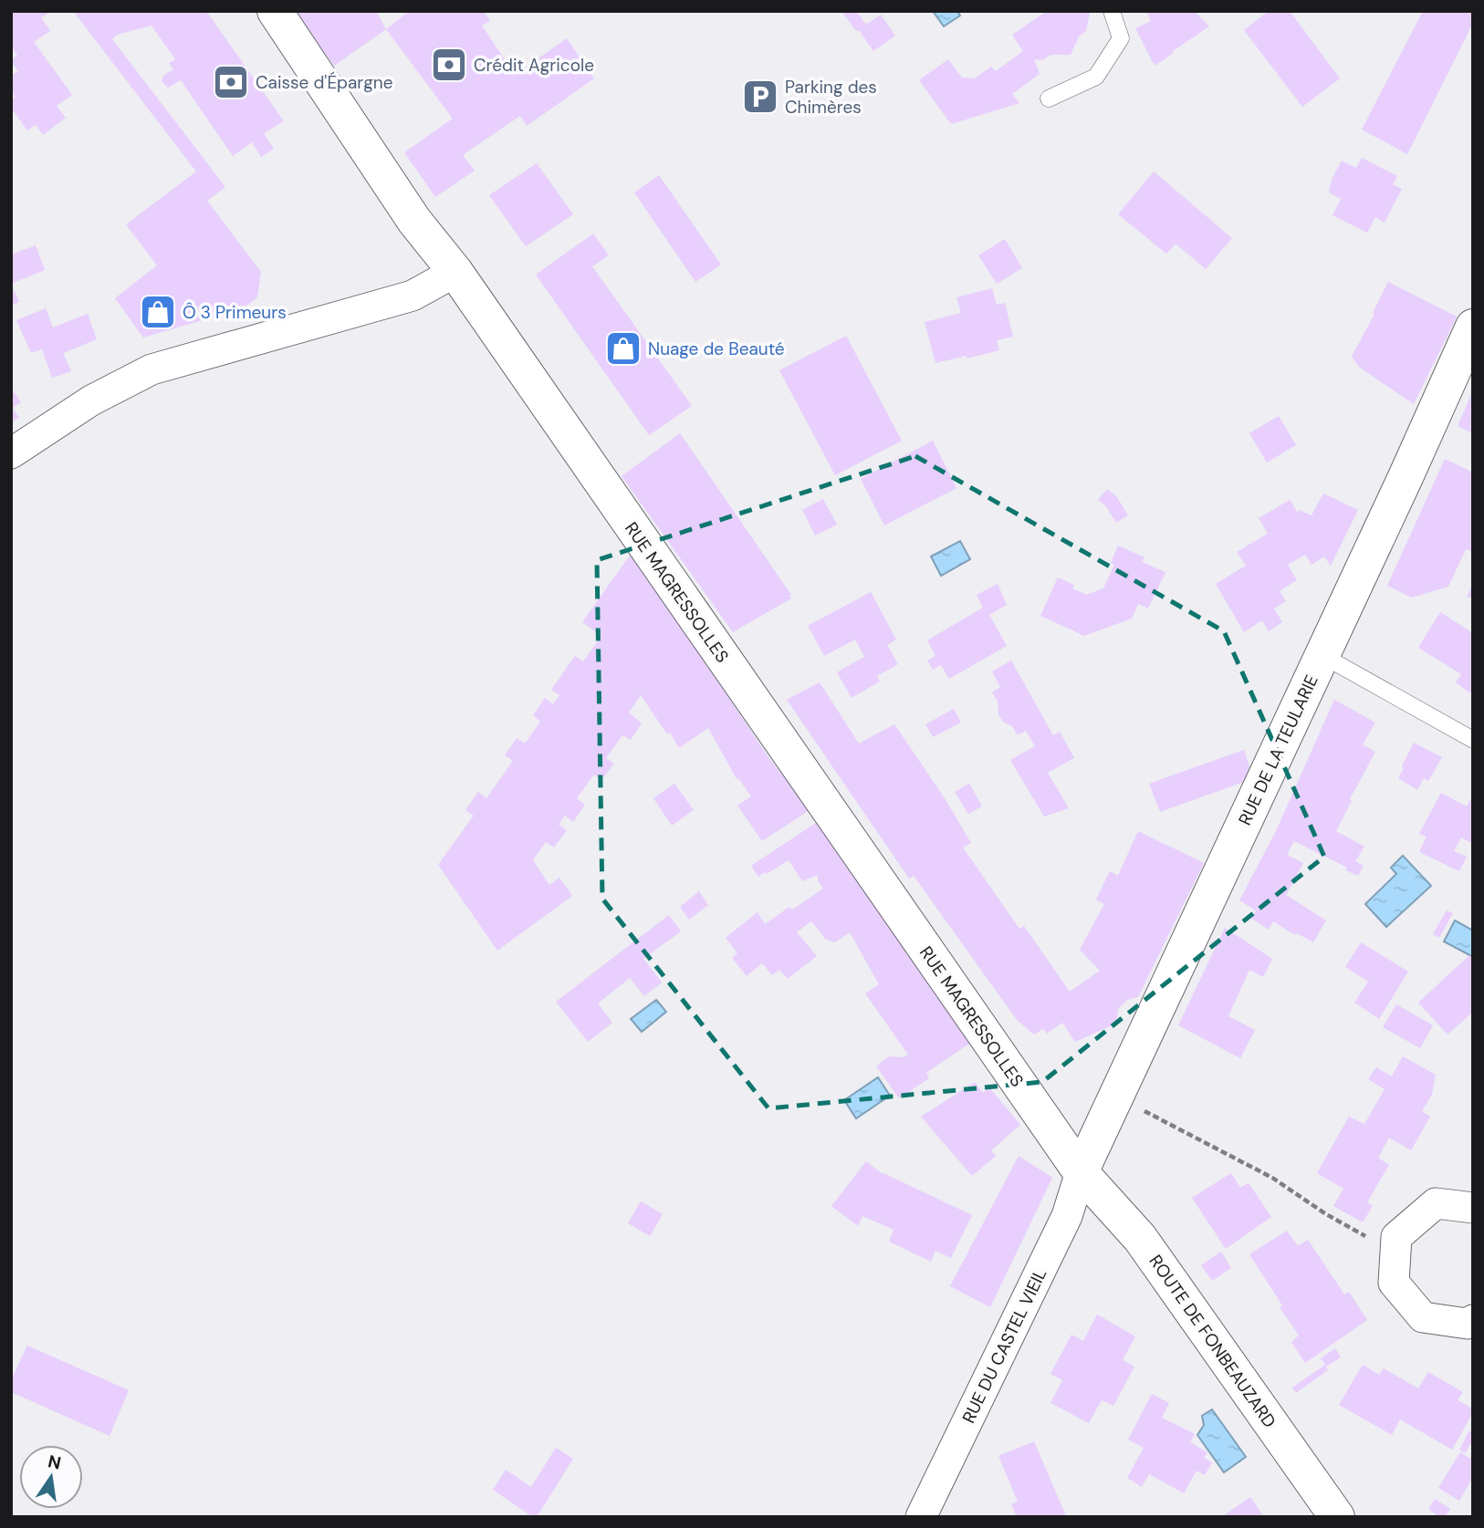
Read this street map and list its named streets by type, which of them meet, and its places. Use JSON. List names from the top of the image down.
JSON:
{
  "streets": {
    "street": [
      "RUE MAGRESSOLLES",
      "RUE DE LA TEULARIE",
      "ROUTE DE FONBEAUZARD",
      "RUE DU CASTEL VIEIL"
    ]
  },
  "crossings": [
    ["RUE MAGRESSOLLES", "RUE DE LA TEULARIE"],
    ["RUE MAGRESSOLLES", "ROUTE DE FONBEAUZARD"],
    ["RUE MAGRESSOLLES", "RUE DU CASTEL VIEIL"],
    ["RUE DE LA TEULARIE", "ROUTE DE FONBEAUZARD"],
    ["RUE DE LA TEULARIE", "RUE DU CASTEL VIEIL"],
    ["ROUTE DE FONBEAUZARD", "RUE DU CASTEL VIEIL"]
  ],
  "places": {
    "bank": ["Crédit Agricole", "Caisse d'Épargne"],
    "parking": ["Parking des Chimères"],
    "shop": ["Ô 3 Primeurs", "Nuage de Beauté"]
  },
  "north": "top"
}
